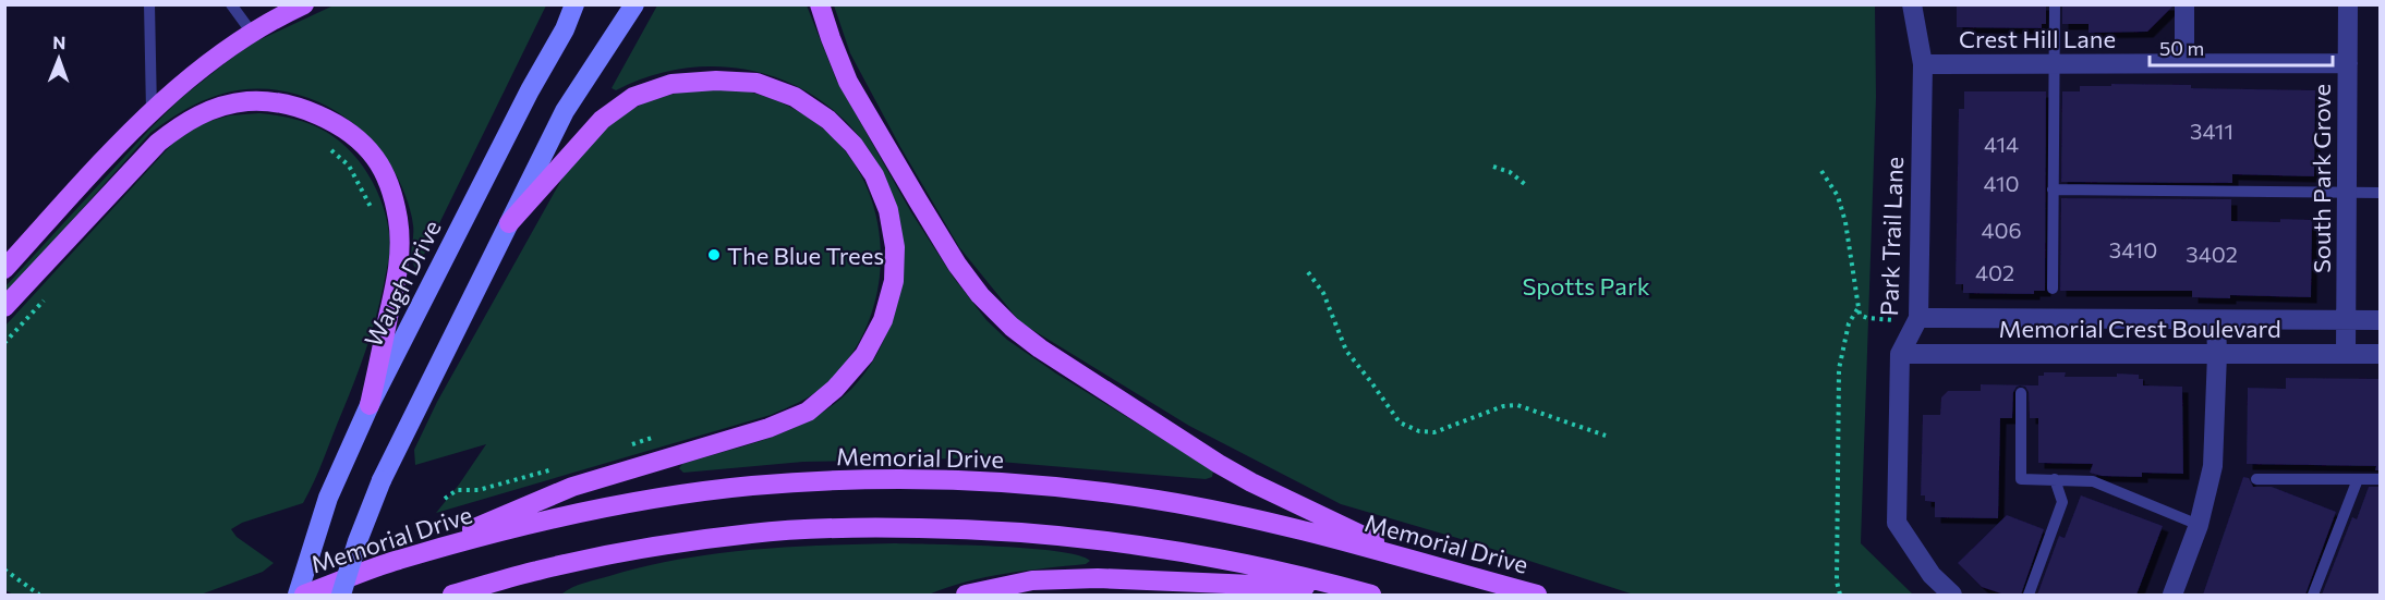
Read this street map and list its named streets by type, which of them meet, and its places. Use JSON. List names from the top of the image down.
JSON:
{
  "streets": {
    "main road": ["Waugh Drive", "Memorial Drive"],
    "street": [
      "Crest Hill Lane",
      "South Park Grove",
      "Park Trail Lane",
      "Memorial Crest Boulevard"
    ]
  },
  "crossings": [
    ["Crest Hill Lane", "South Park Grove"],
    ["Crest Hill Lane", "Park Trail Lane"],
    ["South Park Grove", "Memorial Crest Boulevard"],
    ["Park Trail Lane", "Memorial Crest Boulevard"]
  ],
  "parks": ["Spotts Park"],
  "places": ["The Blue Trees"],
  "house_numbers": [
    "3411",
    "414",
    "410",
    "406",
    "3410",
    "3402",
    "402"
  ],
  "scale_bar": "50 m",
  "north": "top"
}
